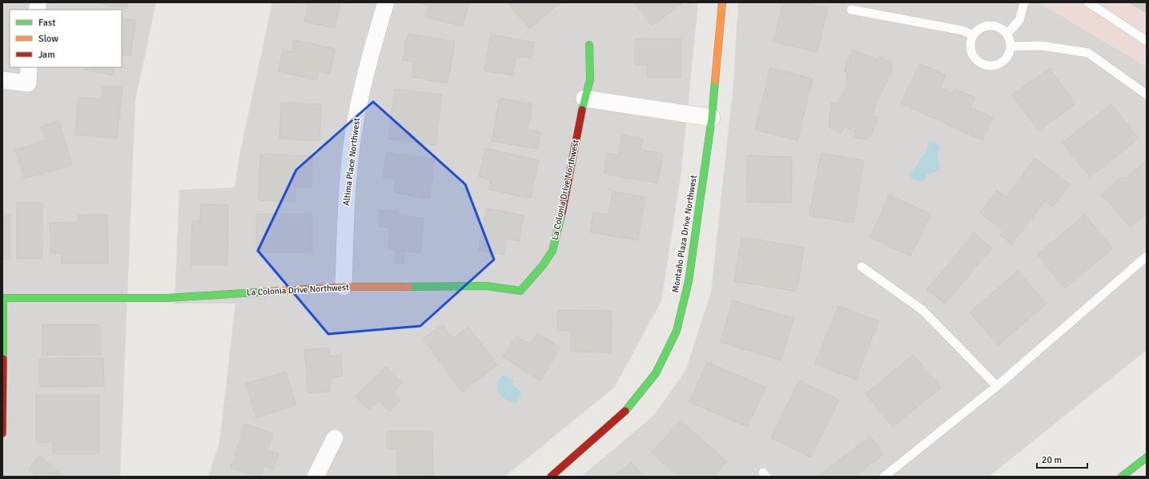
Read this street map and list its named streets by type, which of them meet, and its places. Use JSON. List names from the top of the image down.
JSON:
{
  "streets": {
    "street": ["Altima Place Northwest", "La Colonia Drive Northwest", "Montaño Plaza Drive Northwest"]
  },
  "crossings": [
    ["Altima Place Northwest", "La Colonia Drive Northwest"]
  ],
  "legend": ["Fast", "Slow", "Jam"],
  "scale_bar": "20 m"
}
